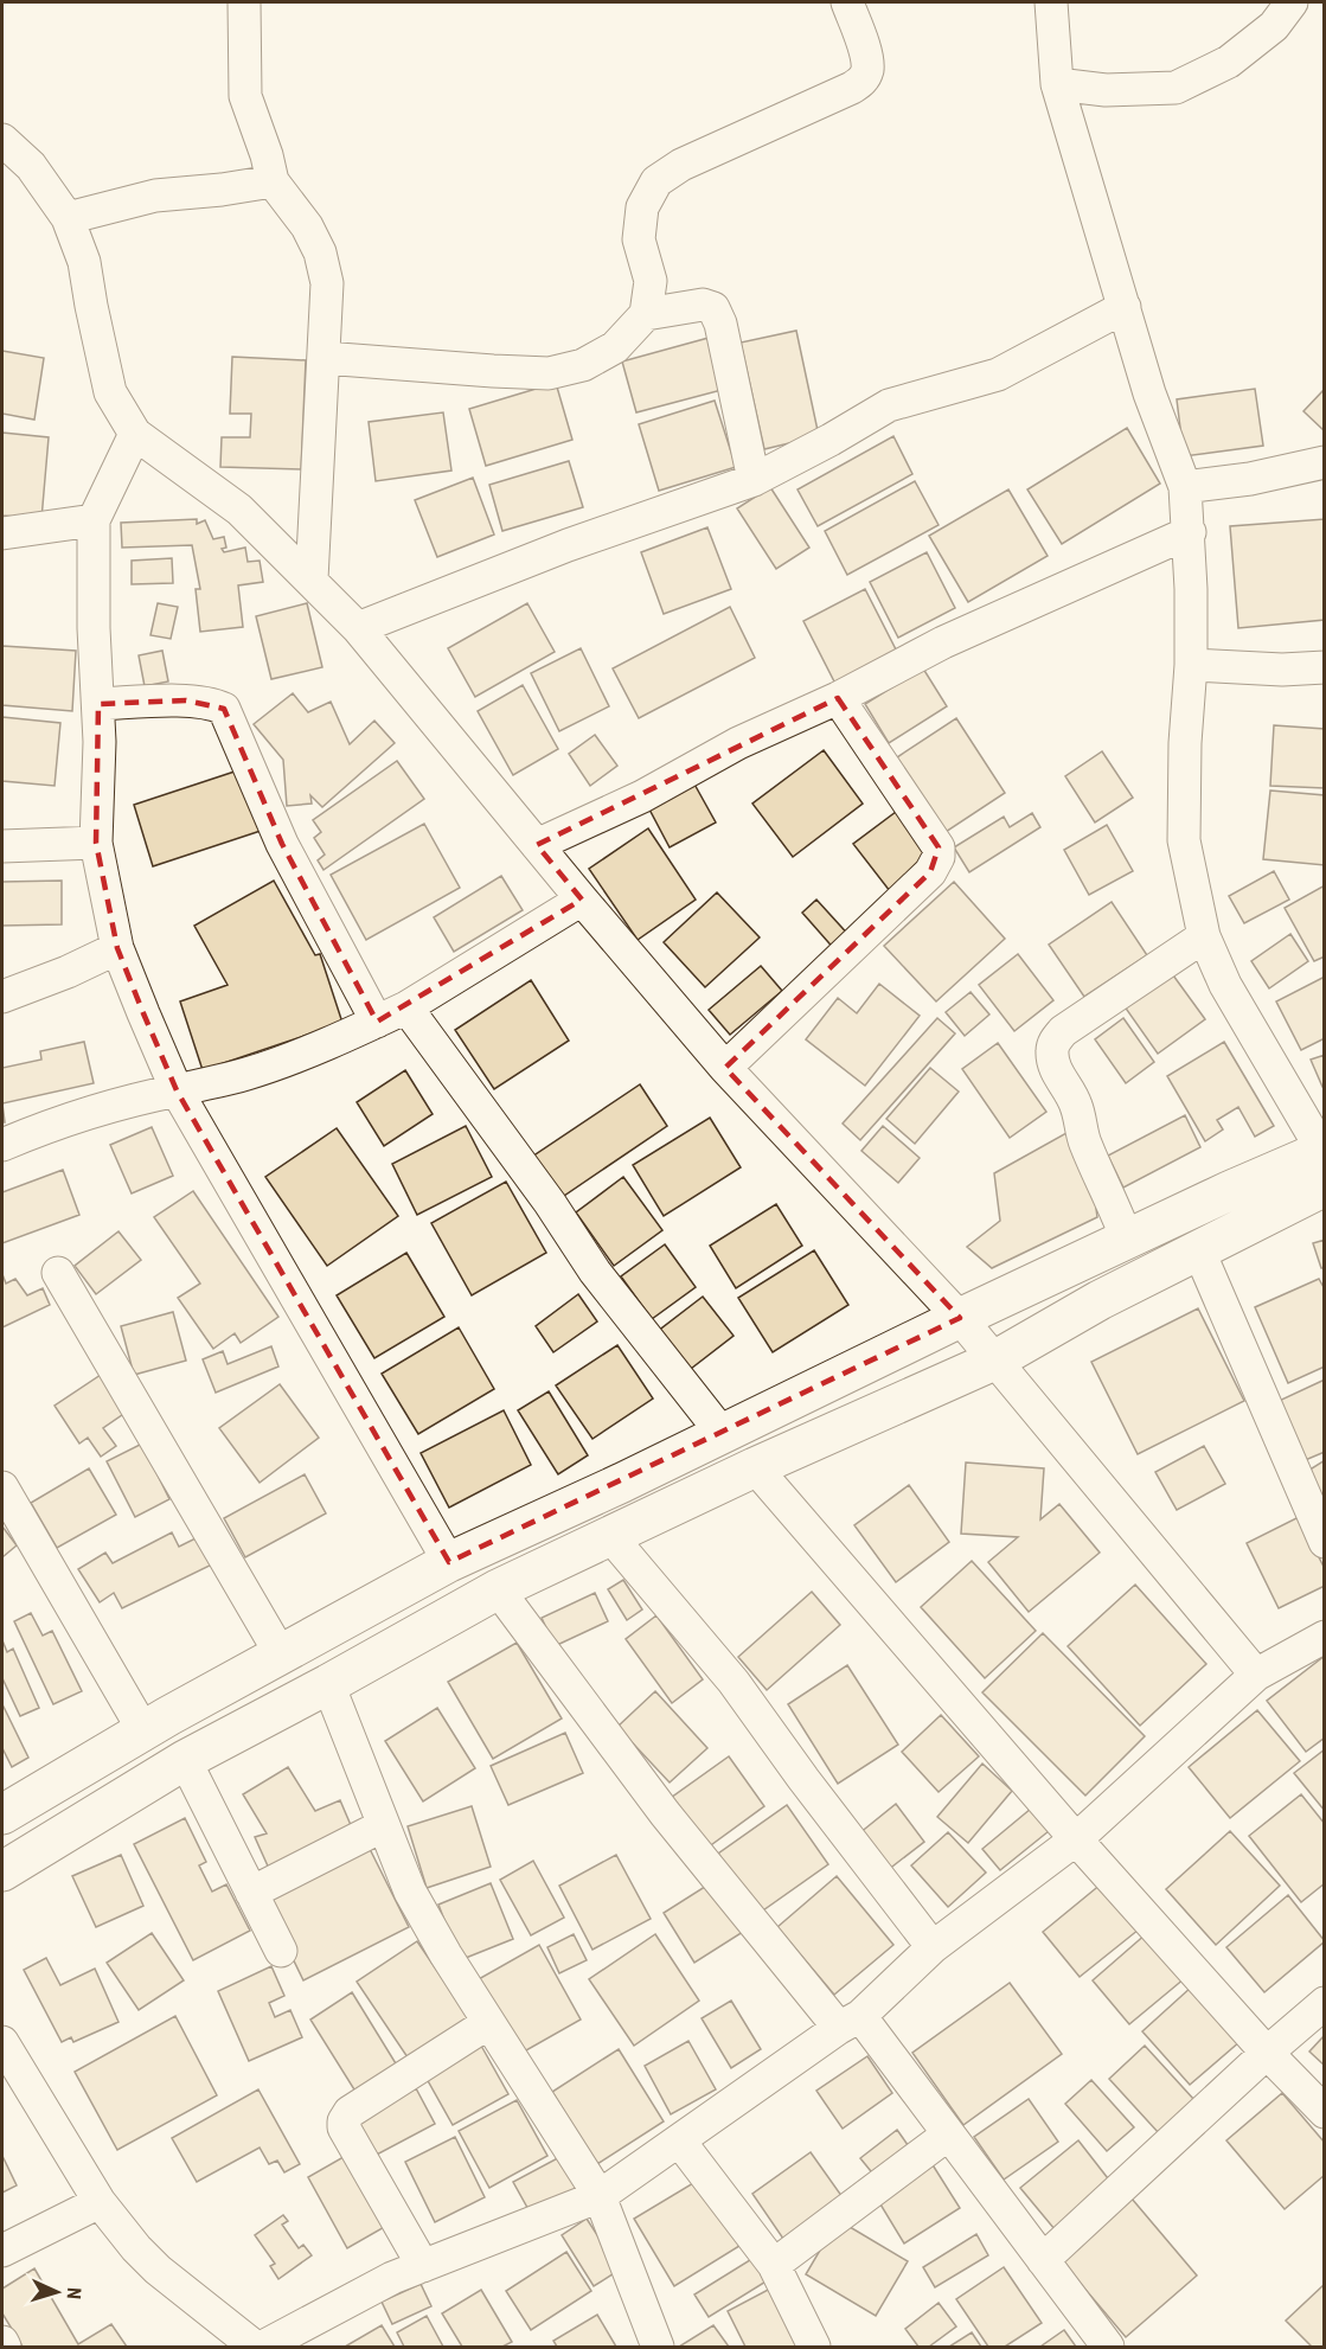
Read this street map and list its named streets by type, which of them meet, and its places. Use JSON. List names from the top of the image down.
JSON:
{
  "north": "right"
}
